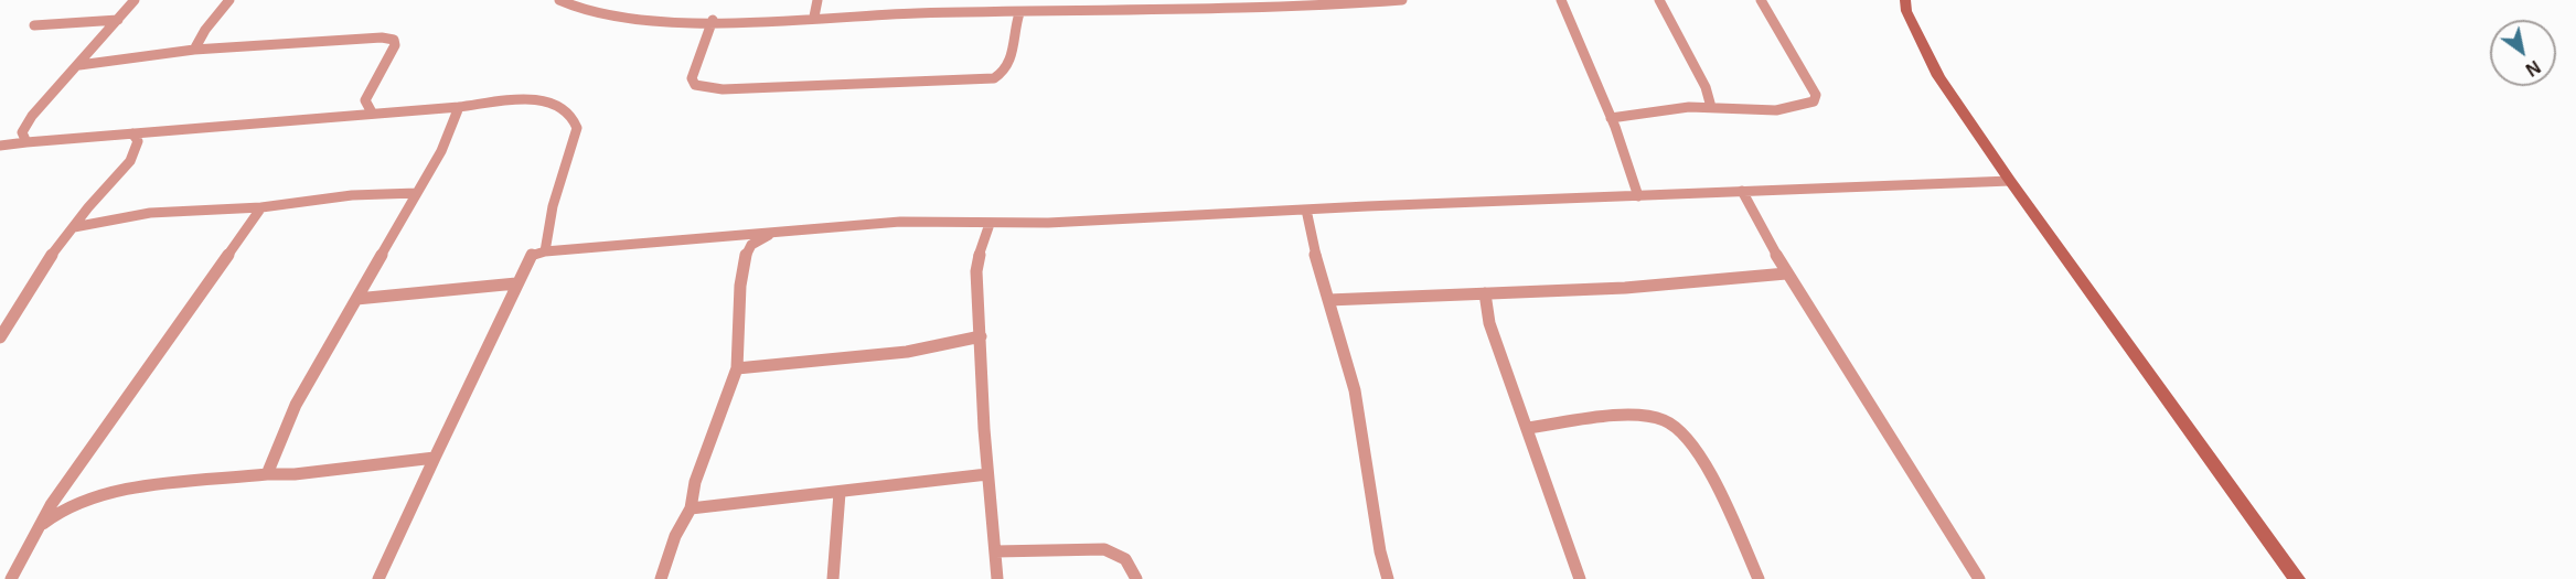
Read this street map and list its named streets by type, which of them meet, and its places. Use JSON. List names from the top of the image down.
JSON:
{
  "north": "bottom right"
}
